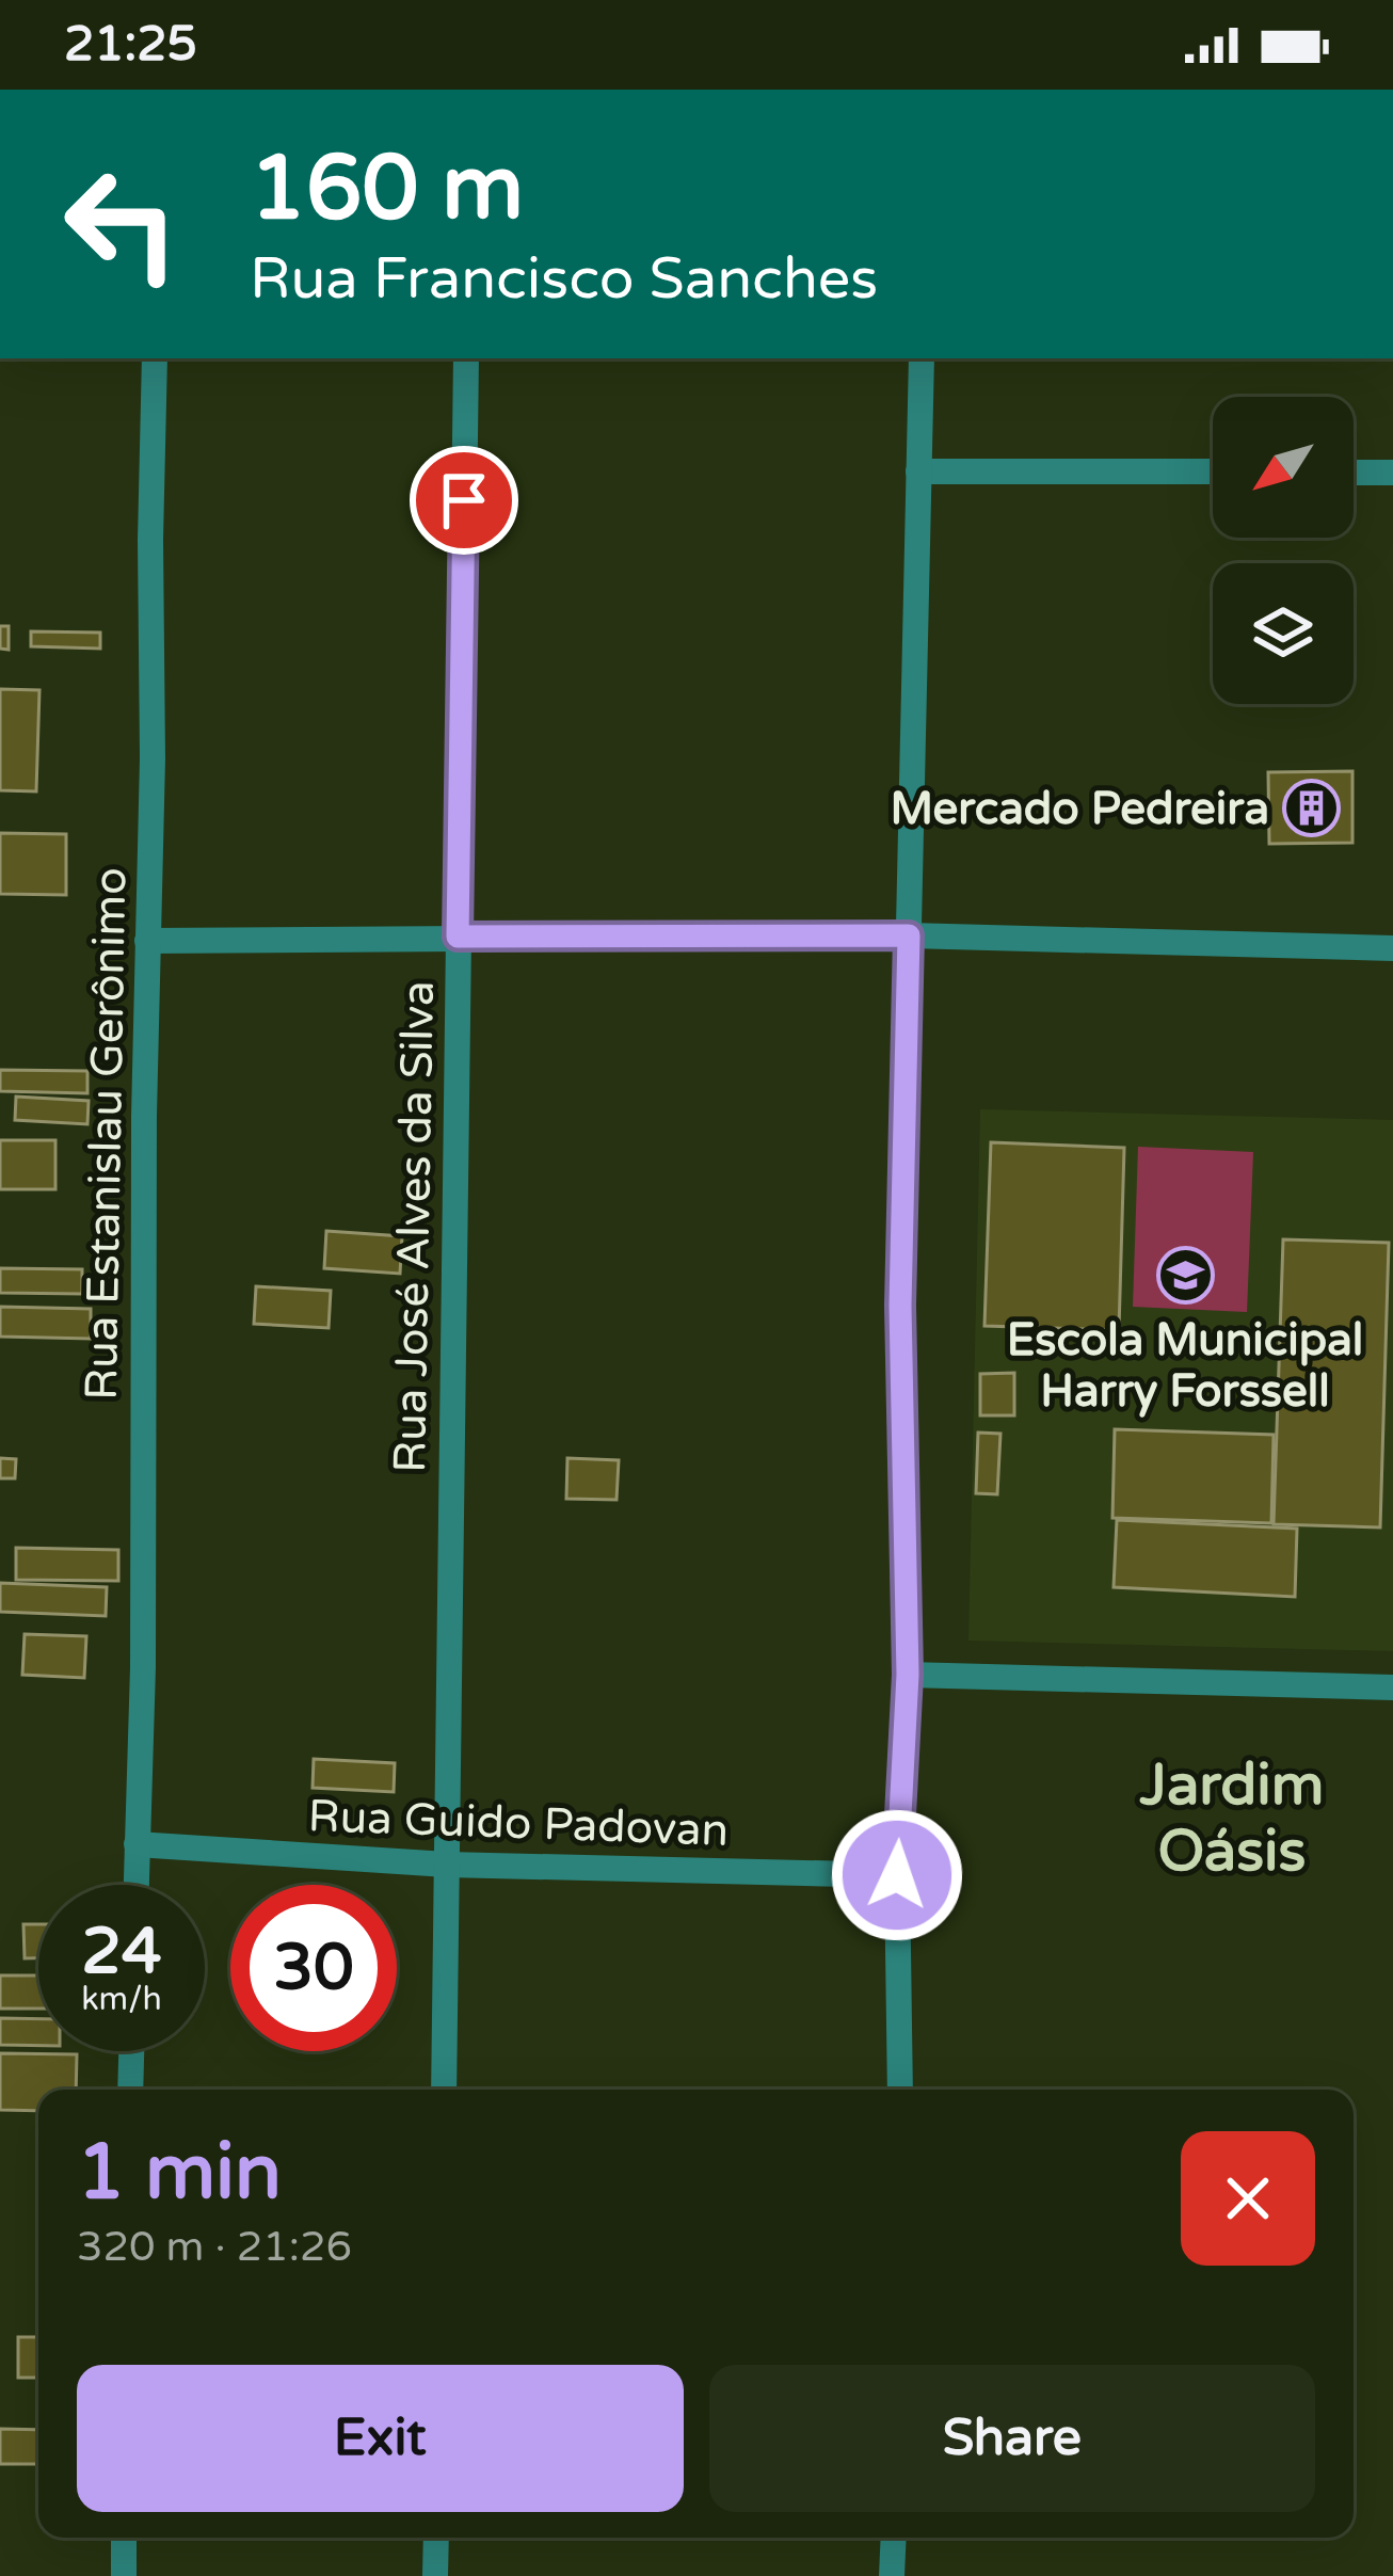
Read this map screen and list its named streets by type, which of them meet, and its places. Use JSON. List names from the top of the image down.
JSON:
{
  "streets": {
    "street": ["Rua Estanislau Gerônimo", "Rua José Alves da Silva", "Rua Guido Padovan"]
  },
  "crossings": [
    ["Rua Estanislau Gerônimo", "Rua Guido Padovan"],
    ["Rua José Alves da Silva", "Rua Guido Padovan"]
  ],
  "districts": ["Jardim Oásis"],
  "places": {
    "building": ["Mercado Pedreira"],
    "school or university": ["Escola Municipal Harry Forssell"]
  },
  "north": "bottom left",
  "page": {
    "status": "21:25",
    "turn": ["160 m", "Rua Francisco Sanches"],
    "speed": "24 km/h",
    "limit": "30",
    "heading": ["1 min", "320 m · 21:26"],
    "buttons": ["Exit", "Share"]
  }
}
